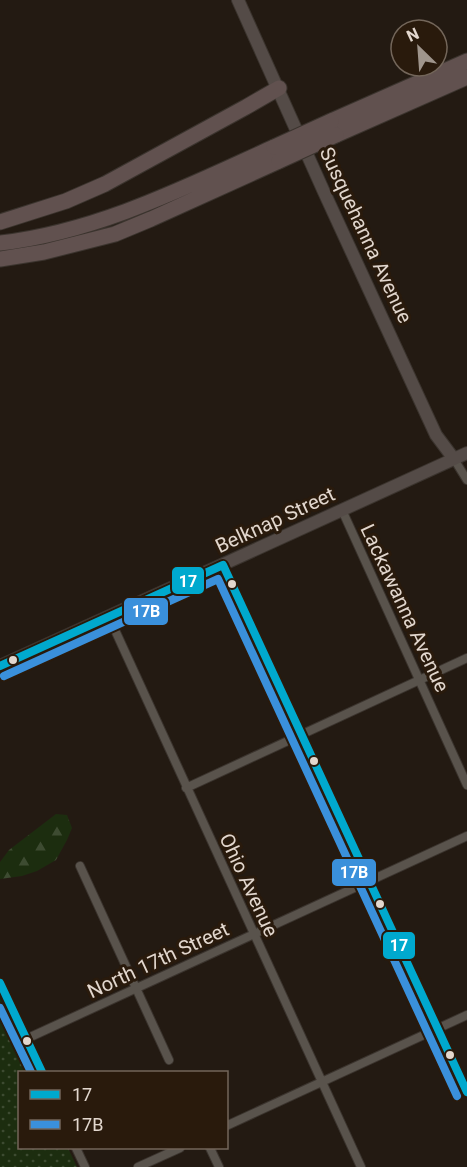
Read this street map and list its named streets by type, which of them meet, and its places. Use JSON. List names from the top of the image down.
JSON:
{
  "streets": {
    "street": [
      "Susquehanna Avenue",
      "Belknap Street",
      "Lackawanna Avenue",
      "Ohio Avenue",
      "North 17th Street"
    ]
  },
  "crossings": [
    ["Susquehanna Avenue", "Belknap Street"],
    ["Belknap Street", "Lackawanna Avenue"],
    ["Belknap Street", "Ohio Avenue"],
    ["Ohio Avenue", "North 17th Street"]
  ],
  "lines": ["transit line 17", "transit line 17B"],
  "legend": ["17", "17B"],
  "north": "top left"
}
